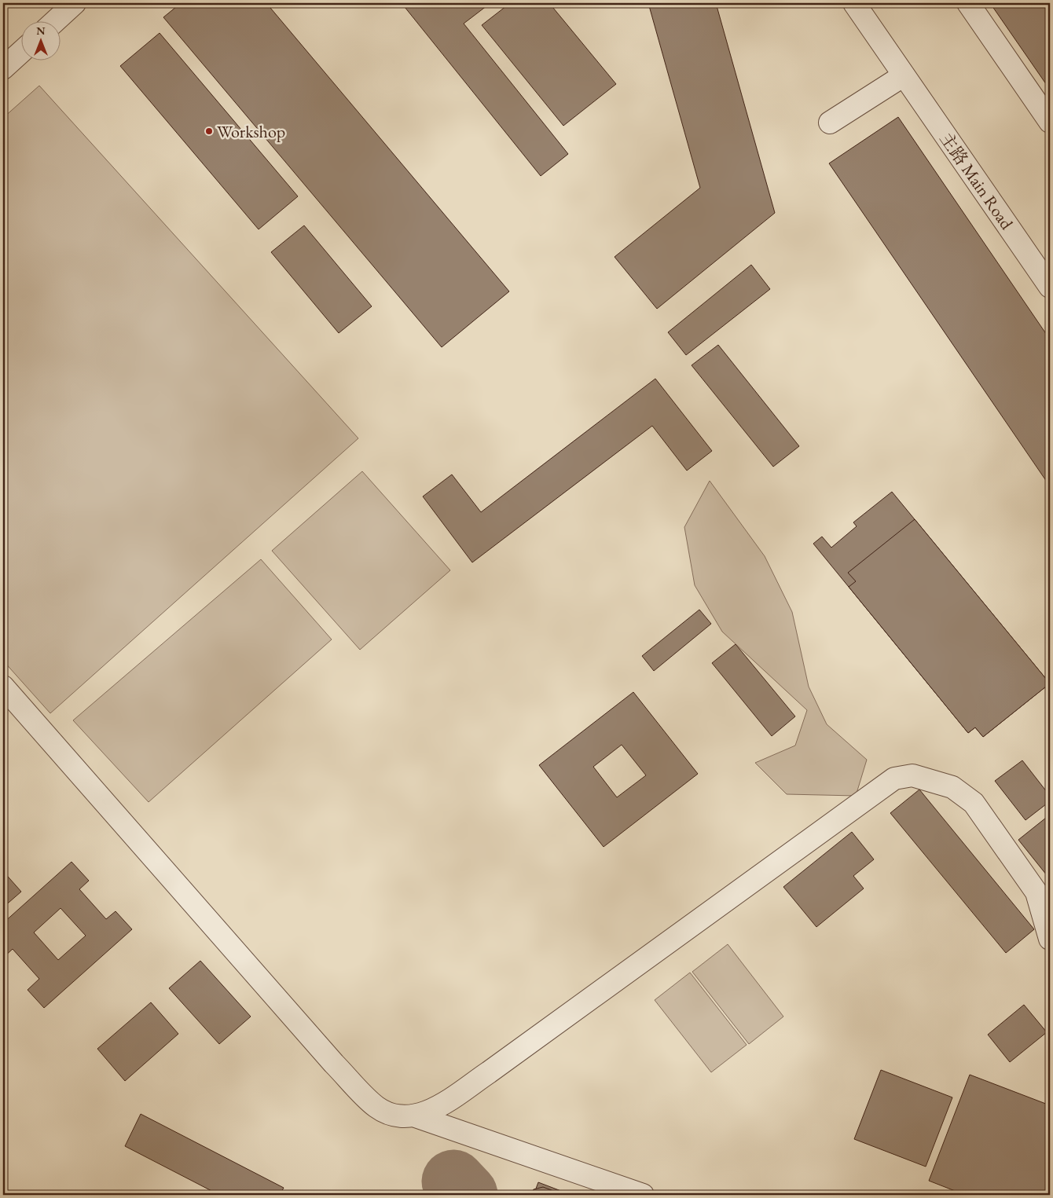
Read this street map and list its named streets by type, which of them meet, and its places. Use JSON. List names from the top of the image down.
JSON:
{
  "streets": {
    "lane": ["主路 Main Road"]
  },
  "places": ["Workshop"],
  "north": "top"
}
